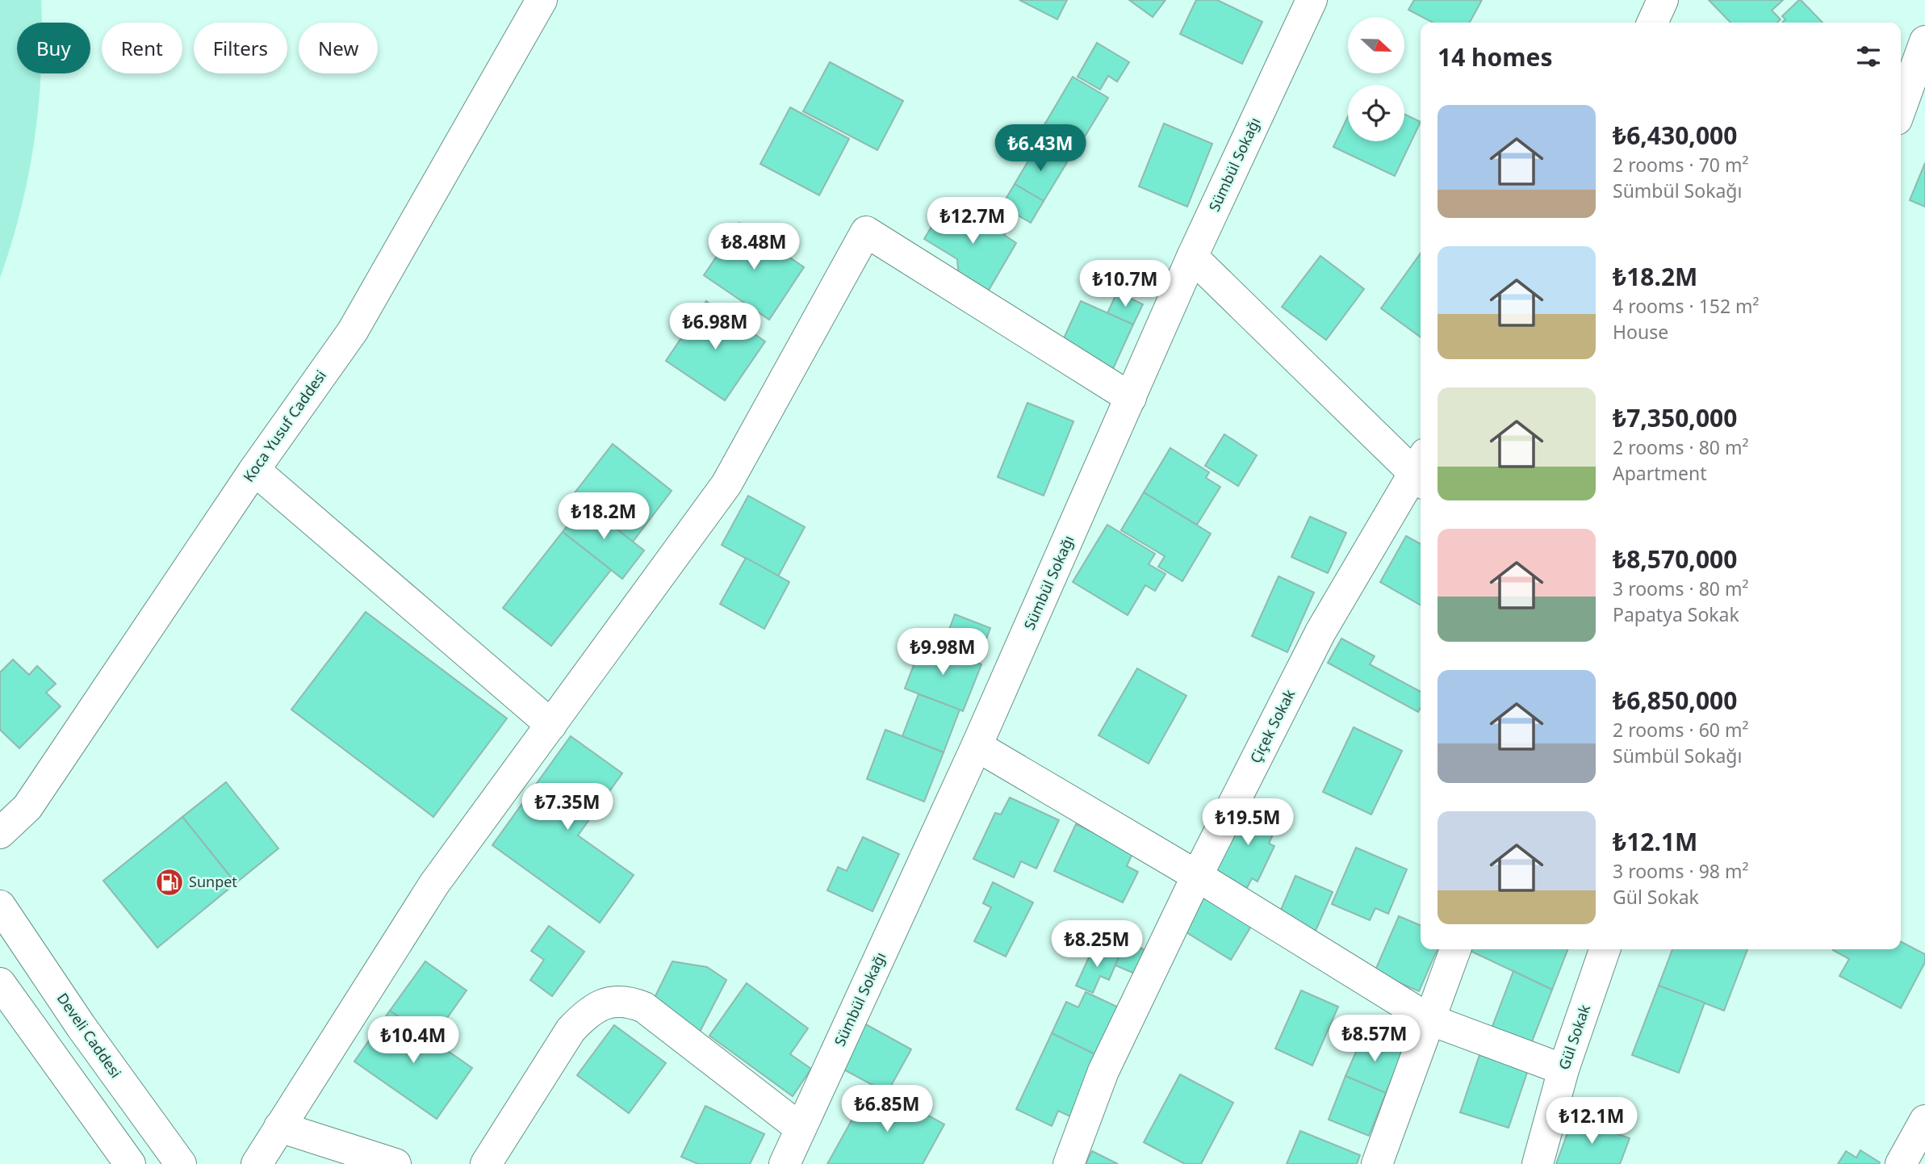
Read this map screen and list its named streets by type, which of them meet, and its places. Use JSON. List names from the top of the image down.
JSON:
{
  "streets": {
    "street": [
      "Sümbül Sokağı",
      "Koca Yusuf Caddesi",
      "Çiçek Sokak",
      "Develi Caddesi",
      "Gül Sokak"
    ]
  },
  "places": {
    "fuel station": ["Sunpet"]
  },
  "north": "right",
  "page": {
    "chip": [
      "Buy",
      "Rent",
      "Filters",
      "New"
    ],
    "heading": "14 homes",
    "list": [
      {
        "name": "₺6,430,000",
        "note": "2 rooms · 70 m² · Sümbül Sokağı"
      },
      {
        "name": "₺18.2M",
        "note": "4 rooms · 152 m² · House"
      },
      {
        "name": "₺7,350,000",
        "note": "2 rooms · 80 m² · Apartment"
      },
      {
        "name": "₺8,570,000",
        "note": "3 rooms · 80 m² · Papatya Sokak"
      },
      {
        "name": "₺6,850,000",
        "note": "2 rooms · 60 m² · Sümbül Sokağı"
      },
      {
        "name": "₺12.1M",
        "note": "3 rooms · 98 m² · Gül Sokak"
      }
    ],
    "price": [
      "₺6.43M",
      "₺12.7M",
      "₺8.48M",
      "₺10.7M",
      "₺6.98M",
      "₺18.2M",
      "₺9.98M",
      "₺7.35M",
      "₺19.5M",
      "₺8.25M",
      "₺8.57M",
      "₺10.4M",
      "₺6.85M",
      "₺12.1M"
    ]
  }
}
